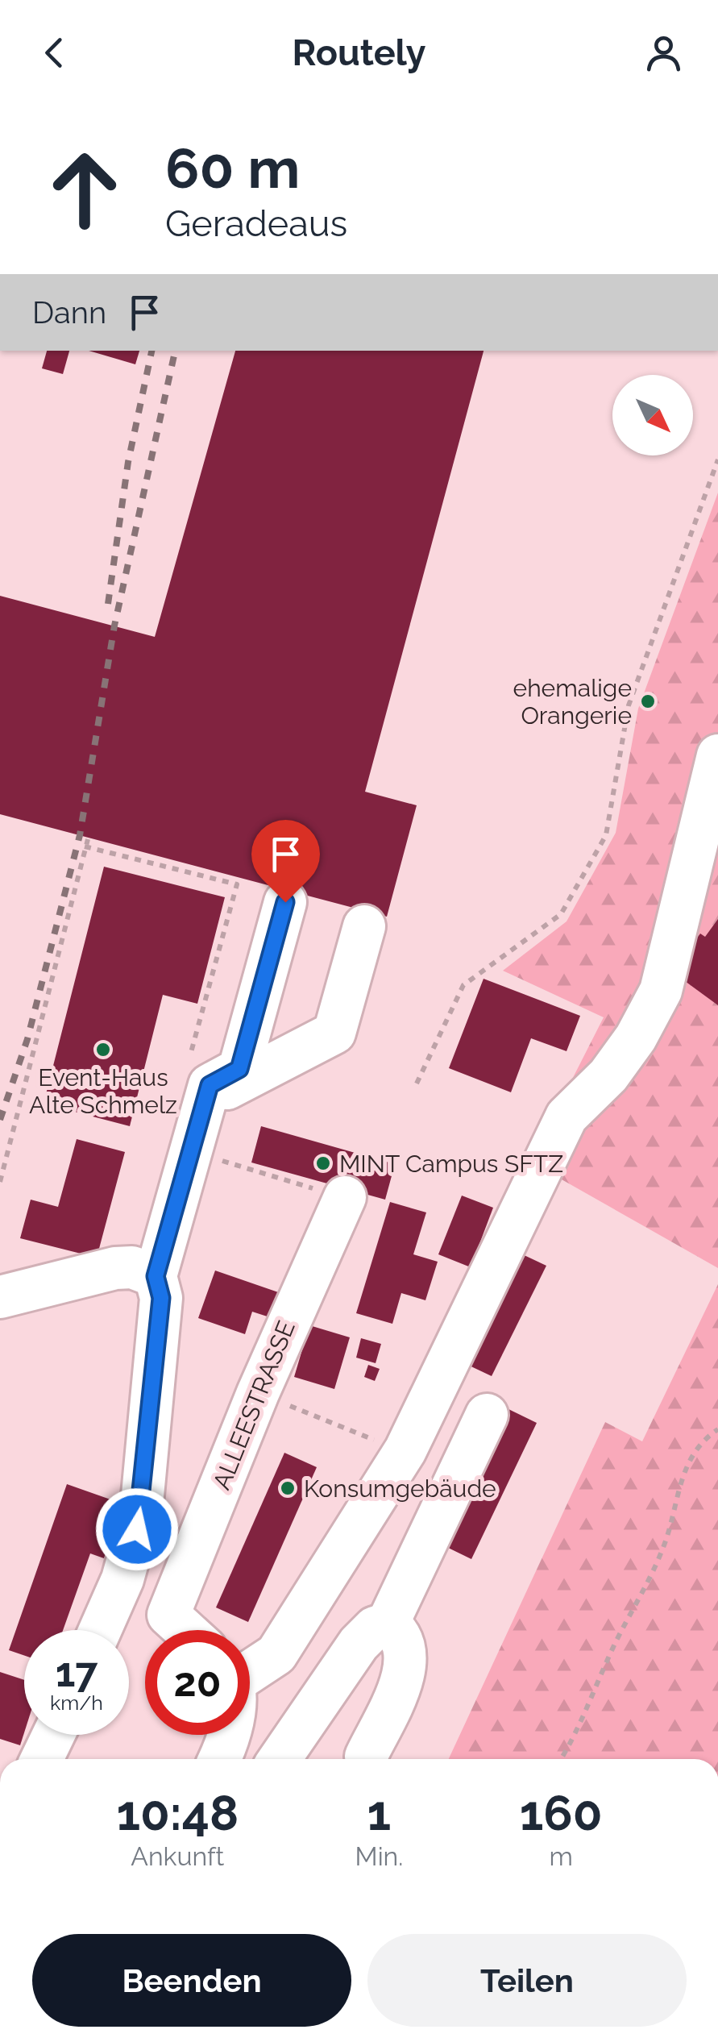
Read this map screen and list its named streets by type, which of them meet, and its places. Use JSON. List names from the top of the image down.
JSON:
{
  "streets": {
    "street": ["ALLEESTRASSE"]
  },
  "places": [
    "ehemalige Orangerie",
    "Event-Haus Alte Schmelz",
    "MINT Campus SFTZ",
    "Konsumgebäude"
  ],
  "north": "bottom right",
  "page": {
    "header": "Routely",
    "turn": ["60 m", "Geradeaus"],
    "then": "Dann",
    "speed": "17 km/h",
    "limit": "20",
    "eta": [
      "10:48",
      "Ankunft",
      "1",
      "Min.",
      "160",
      "m"
    ],
    "buttons": ["Beenden", "Teilen"]
  }
}
